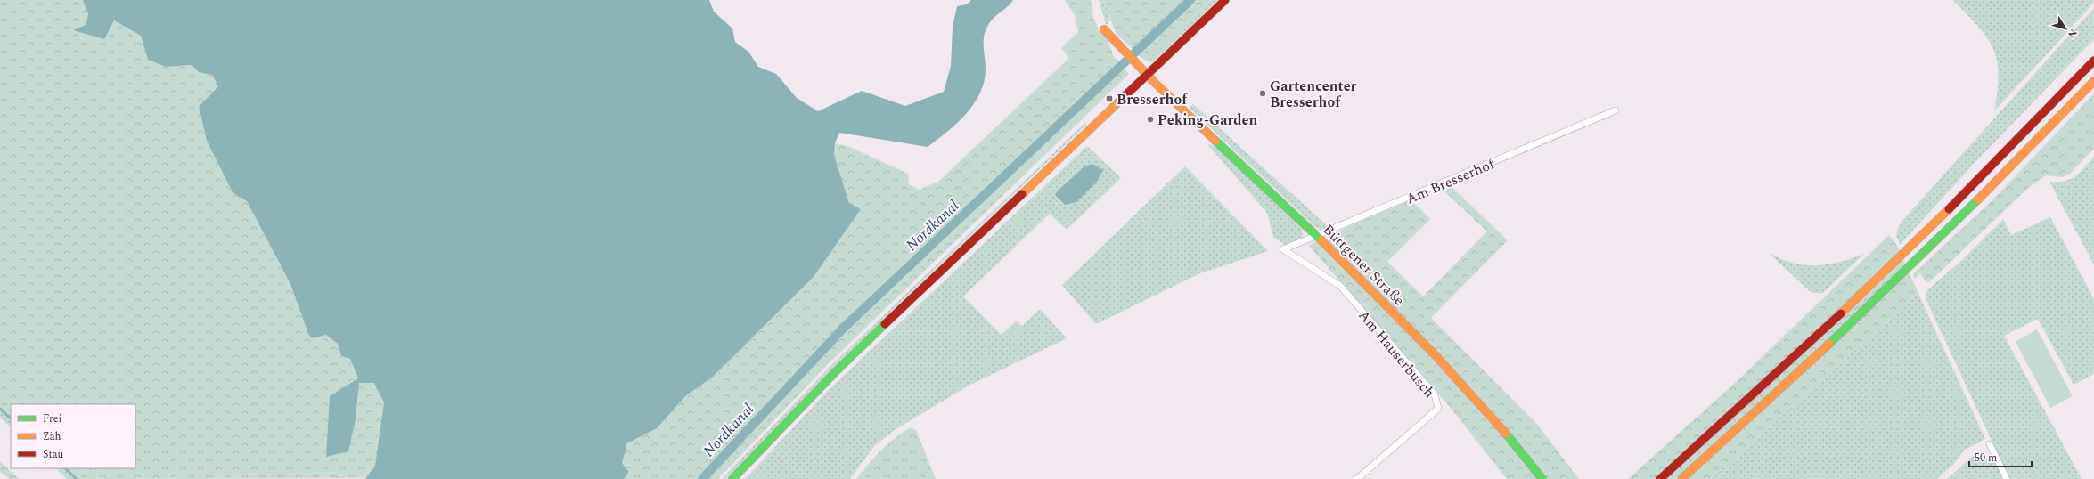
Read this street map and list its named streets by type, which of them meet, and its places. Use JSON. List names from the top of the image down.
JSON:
{
  "streets": {
    "main road": ["Büttgener Straße"],
    "street": ["Am Bresserhof", "Am Hauserbusch"]
  },
  "crossings": [
    ["Am Bresserhof", "Büttgener Straße"],
    ["Am Bresserhof", "Am Hauserbusch"]
  ],
  "water": ["Nordkanal"],
  "places": {
    "other": ["Gartencenter Bresserhof", "Peking-Garden"],
    "transit": ["Bresserhof"]
  },
  "legend": ["Frei", "Zäh", "Stau"],
  "scale_bar": "50 m",
  "north": "bottom right"
}
